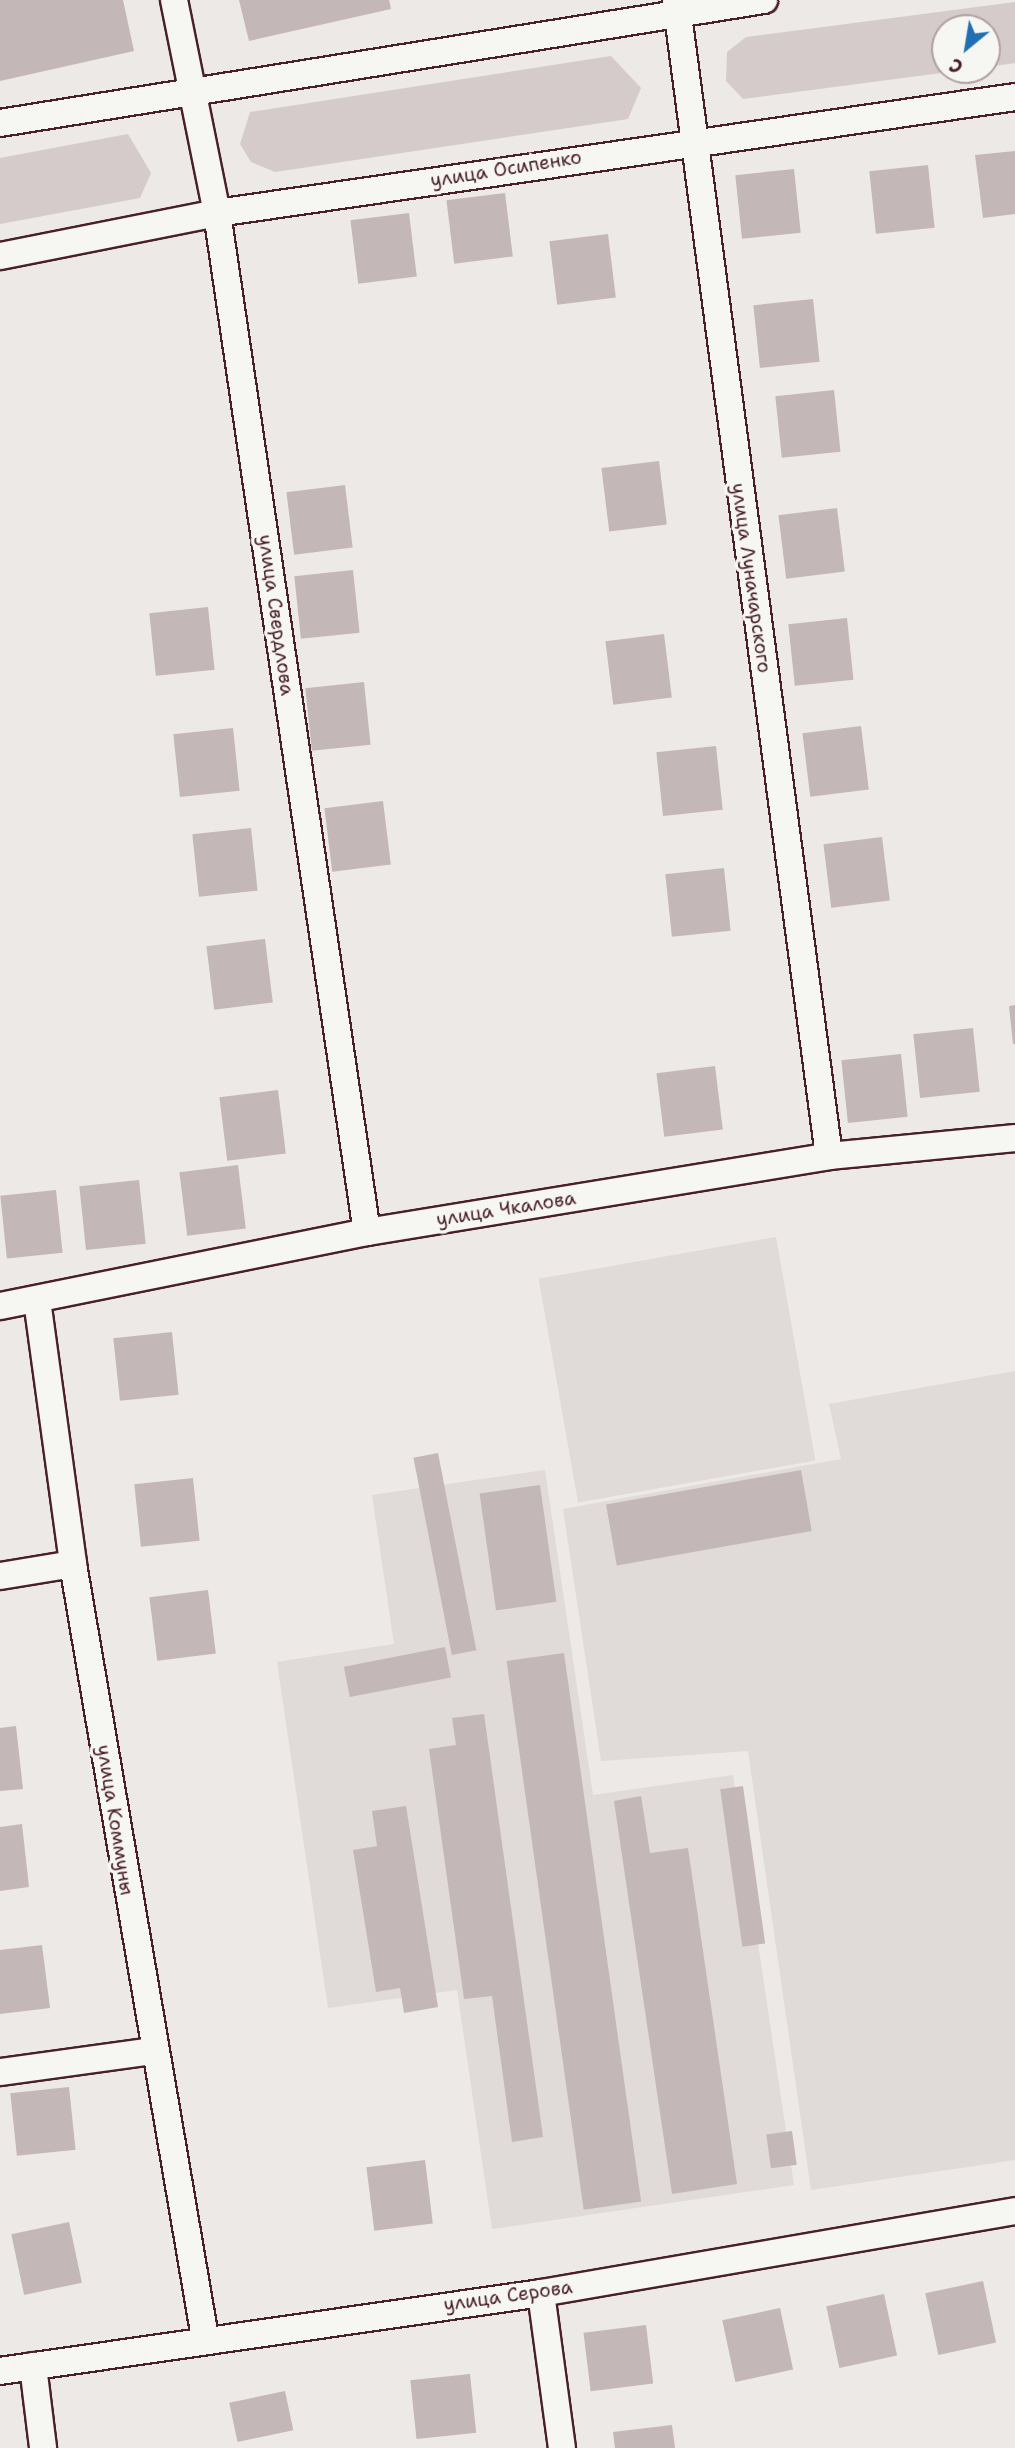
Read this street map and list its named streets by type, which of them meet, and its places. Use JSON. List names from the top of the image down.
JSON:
{
  "streets": {
    "street": [
      "улица Осипенко",
      "улица Луначарского",
      "улица Свердлова",
      "улица Чкалова",
      "улица Коммуны",
      "улица Серова"
    ]
  },
  "crossings": [
    ["улица Осипенко", "улица Луначарского"],
    ["улица Осипенко", "улица Свердлова"],
    ["улица Луначарского", "улица Чкалова"],
    ["улица Свердлова", "улица Чкалова"],
    ["улица Чкалова", "улица Коммуны"],
    ["улица Коммуны", "улица Серова"]
  ],
  "north": "bottom left"
}
